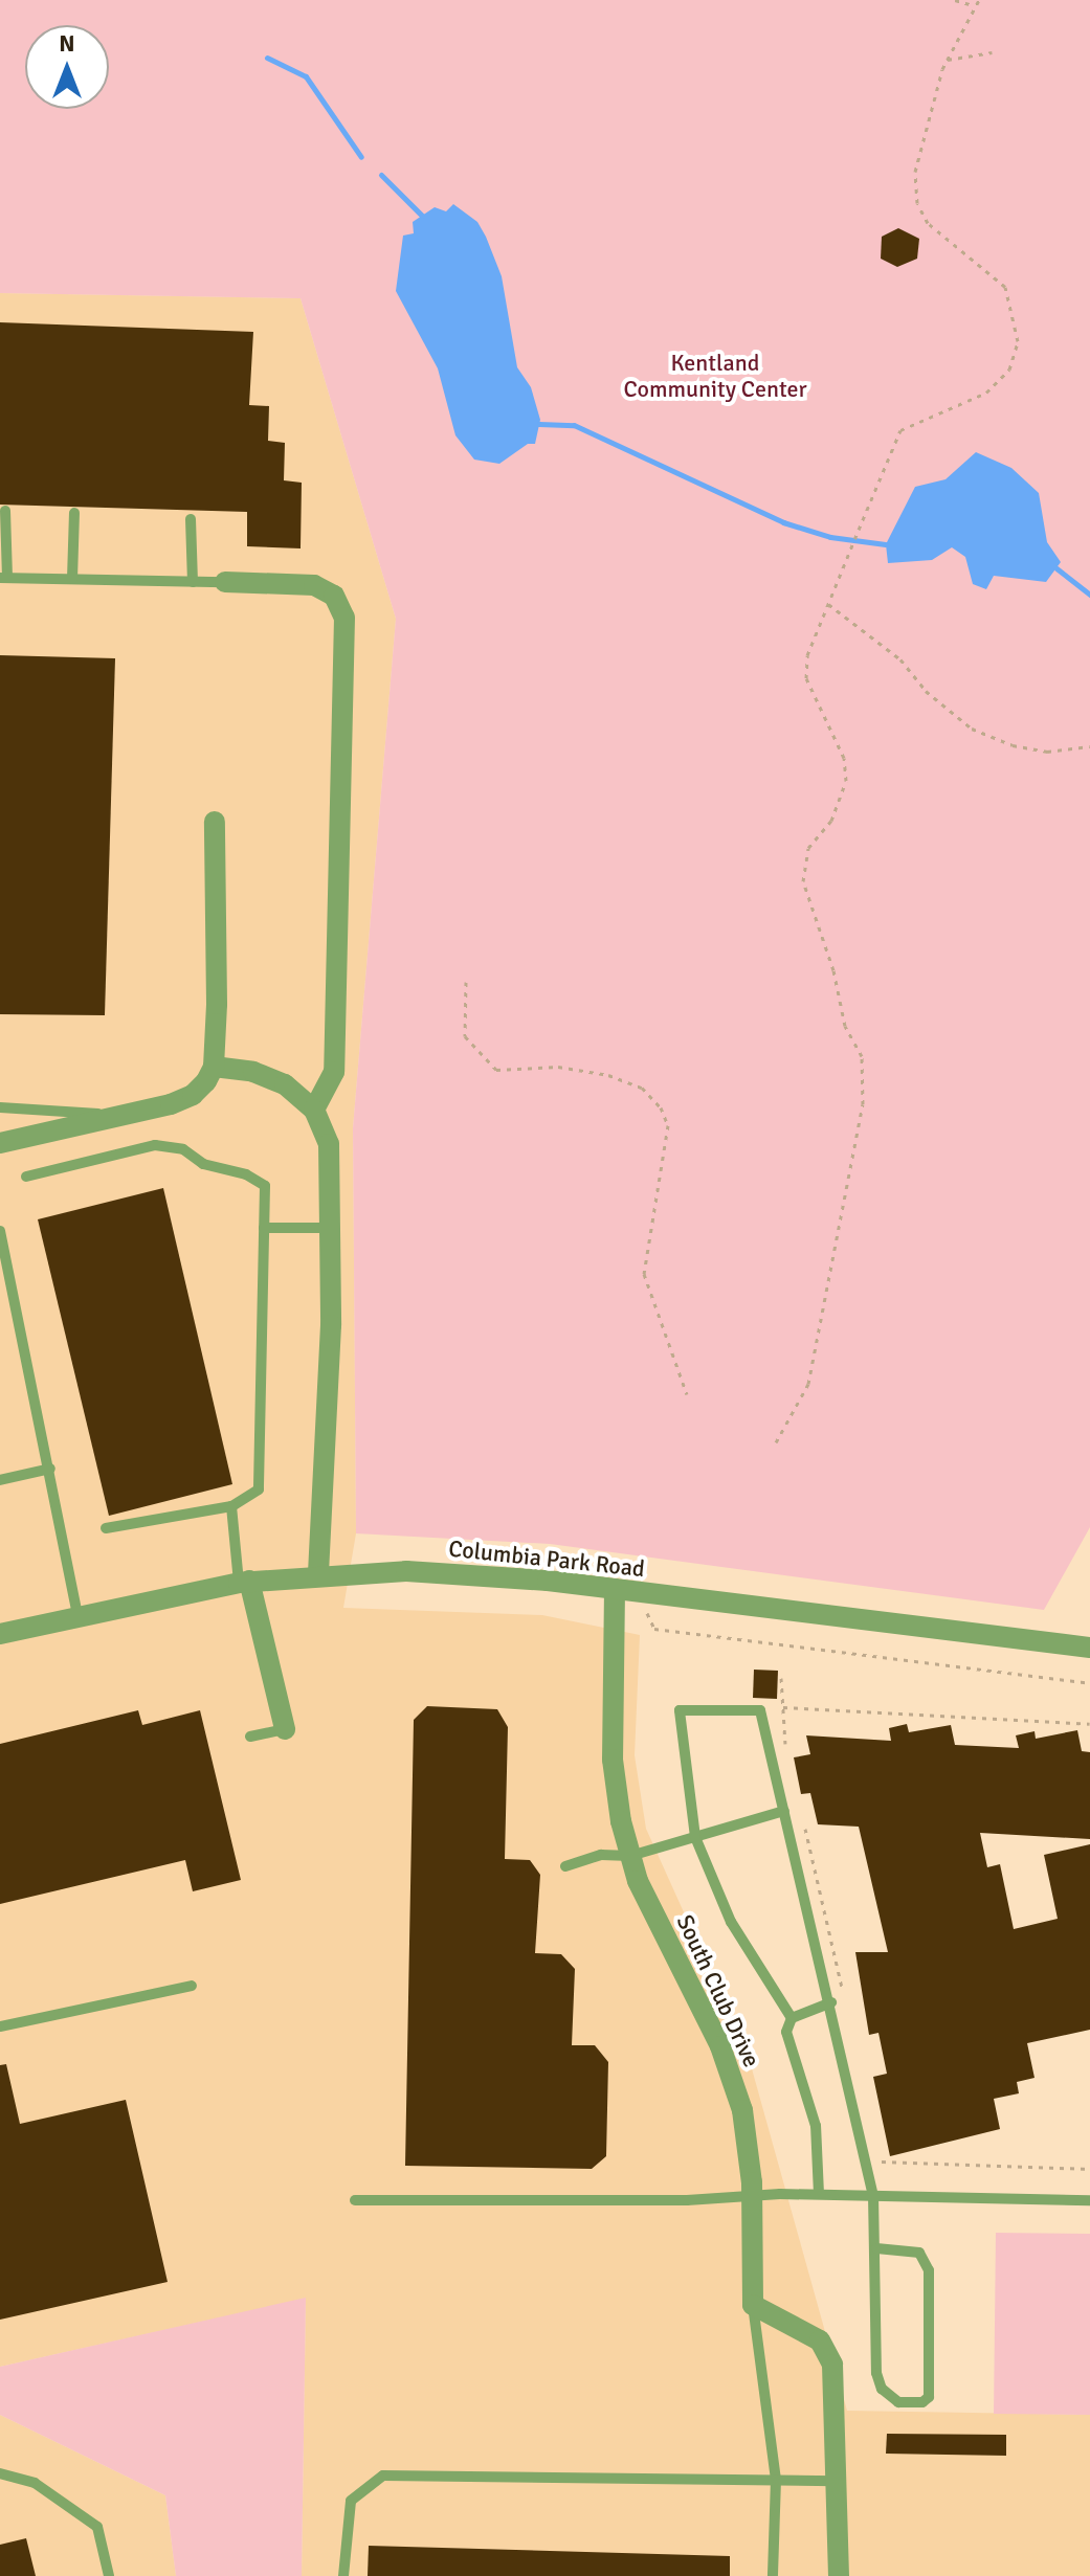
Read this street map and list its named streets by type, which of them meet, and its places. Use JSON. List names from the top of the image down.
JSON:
{
  "streets": {
    "street": ["Columbia Park Road", "South Club Drive"]
  },
  "crossings": [
    ["Columbia Park Road", "South Club Drive"]
  ],
  "parks": ["Kentland Community Center"],
  "north": "top"
}
